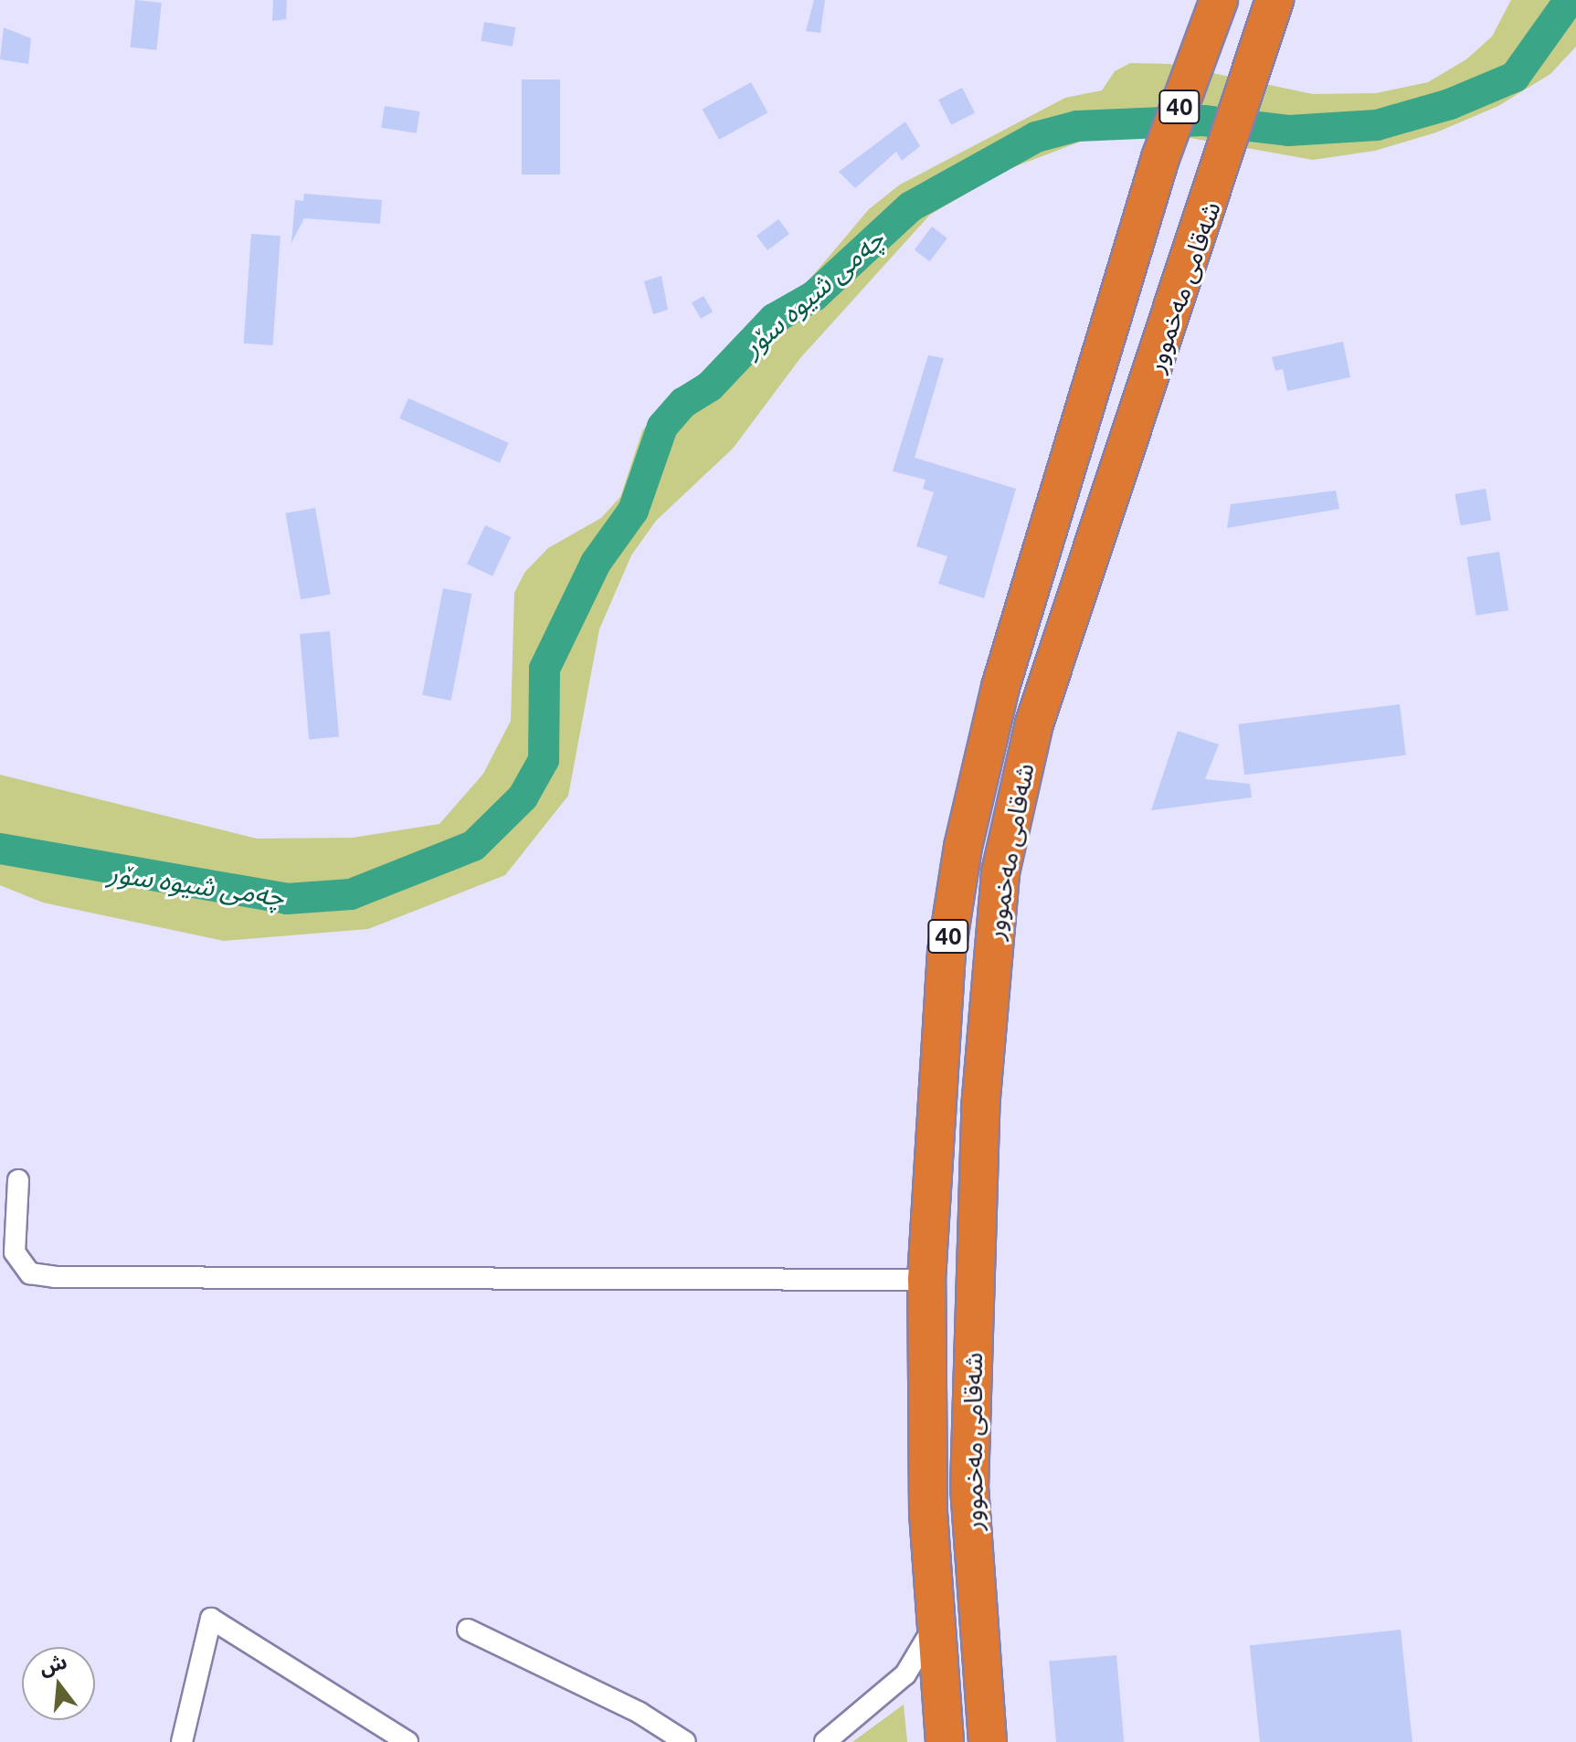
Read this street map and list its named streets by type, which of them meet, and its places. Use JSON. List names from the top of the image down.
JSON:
{
  "streets": {
    "highway": ["40", "شەقامی مەخموور"]
  },
  "water": ["چەمی شیوە سۆر"],
  "north": "top"
}
